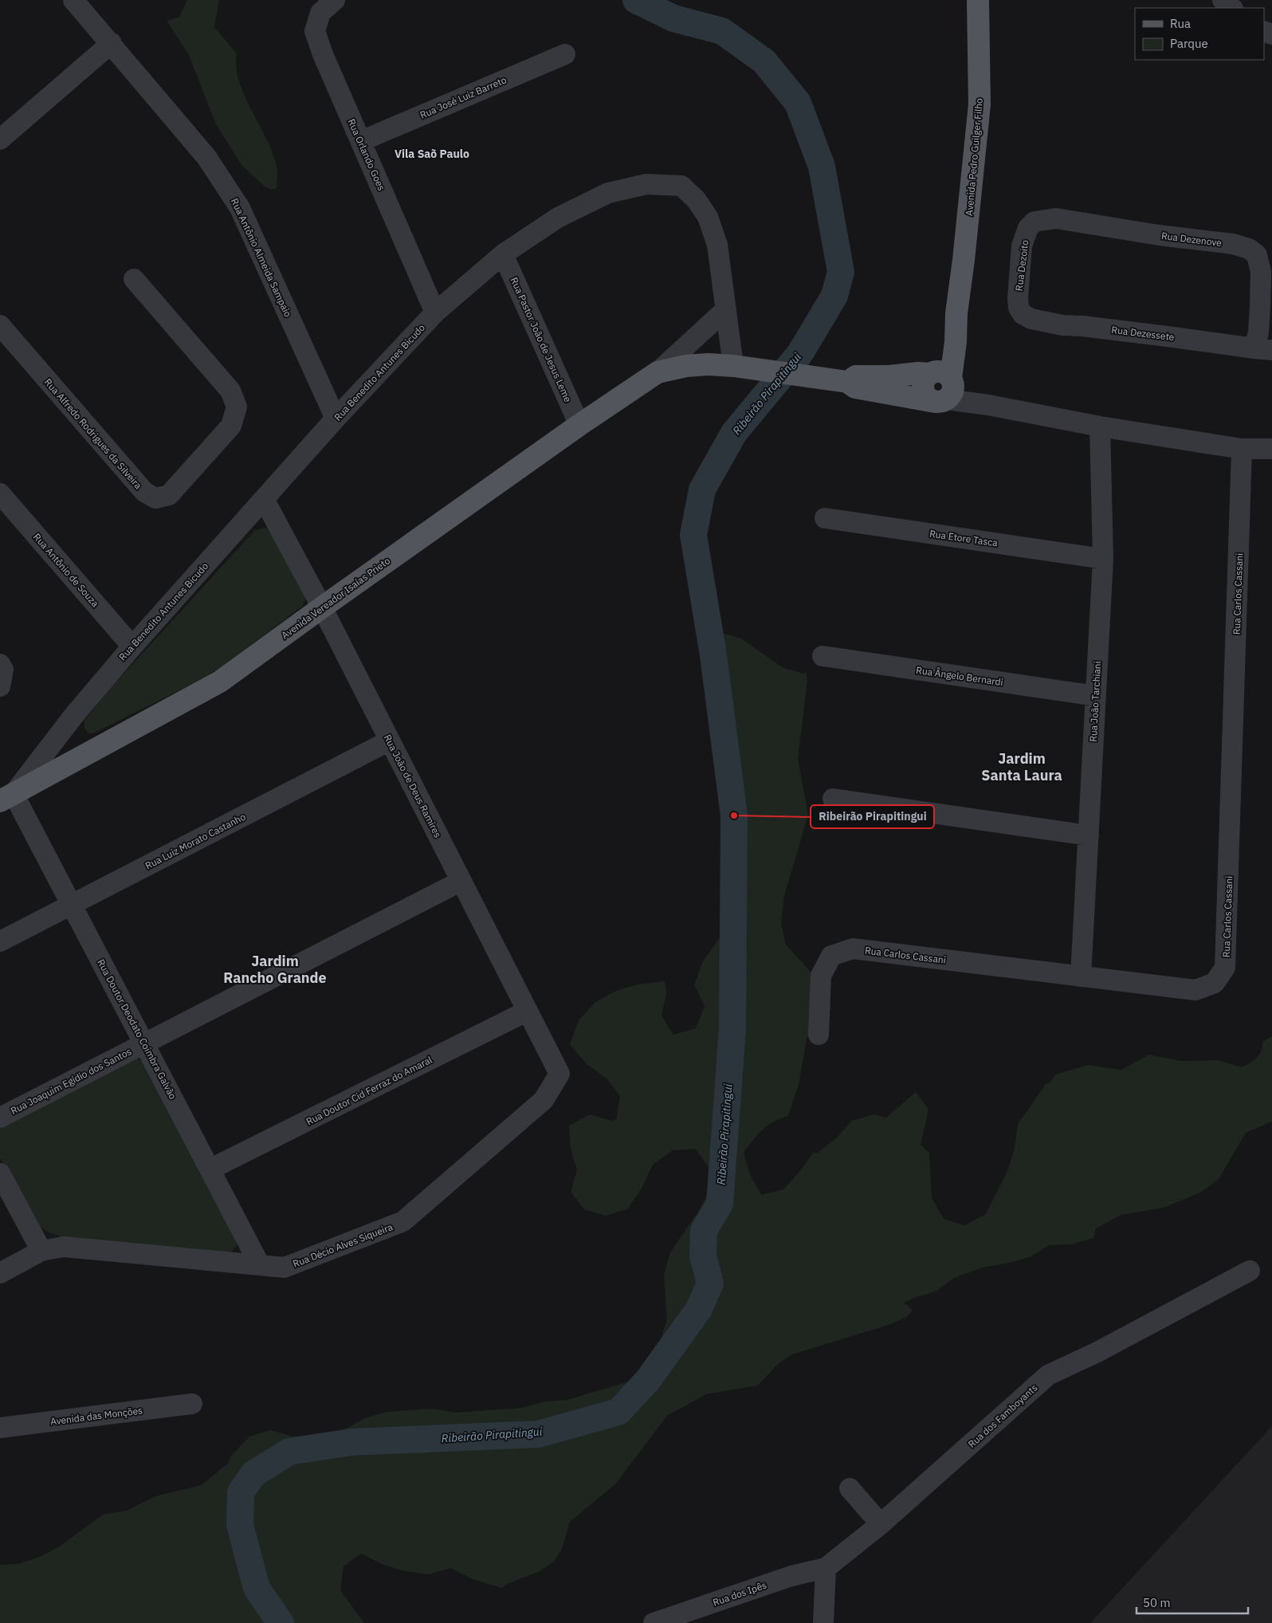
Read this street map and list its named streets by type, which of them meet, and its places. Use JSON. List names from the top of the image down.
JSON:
{
  "streets": {
    "main road": ["Avenida Pedro Guilger Filho", "Avenida Vereador Isaías Prieto"],
    "street": [
      "Rua José Luiz Barreto",
      "Rua Orlando Goes",
      "Rua Dezenove",
      "Rua Antônio Almeida Sampaio",
      "Rua Dezoito",
      "Rua Dezessete",
      "Rua Pastor João de Jesus Leme",
      "Rua Benedito Antunes Bicudo",
      "Rua Alfredo Rodrigues da Silveira",
      "Rua Etore Tasca",
      "Rua Antônio de Souza",
      "Rua Carlos Cassani",
      "Rua Ângelo Bernardi",
      "Rua João Tarchiani",
      "Rua João de Deus Ramires",
      "Rua Luiz Morato Castanho",
      "Rua Doutor Deodato Coimbra Galvão",
      "Rua Joaquim Egídio dos Santos",
      "Rua Doutor Cid Ferraz do Amaral",
      "Rua Décio Alves Siqueira",
      "Avenida das Monções",
      "Rua dos Famboyants",
      "Rua dos Ipês"
    ]
  },
  "crossings": [
    ["Rua José Luiz Barreto", "Rua Orlando Goes"],
    ["Rua Orlando Goes", "Rua Benedito Antunes Bicudo"],
    ["Avenida Pedro Guilger Filho", "Avenida Vereador Isaías Prieto"],
    ["Rua Dezenove", "Rua Dezoito"],
    ["Rua Dezenove", "Rua Dezessete"],
    ["Rua Antônio Almeida Sampaio", "Rua Benedito Antunes Bicudo"],
    ["Rua Dezoito", "Rua Dezessete"],
    ["Rua Pastor João de Jesus Leme", "Rua Benedito Antunes Bicudo"],
    ["Rua Pastor João de Jesus Leme", "Avenida Vereador Isaías Prieto"],
    ["Rua Benedito Antunes Bicudo", "Rua Antônio de Souza"],
    ["Rua Benedito Antunes Bicudo", "Avenida Vereador Isaías Prieto"],
    ["Rua Benedito Antunes Bicudo", "Rua João de Deus Ramires"],
    ["Rua Benedito Antunes Bicudo", "Rua Doutor Deodato Coimbra Galvão"],
    ["Rua Etore Tasca", "Rua João Tarchiani"],
    ["Rua Carlos Cassani", "Rua João Tarchiani"],
    ["Avenida Vereador Isaías Prieto", "Rua João de Deus Ramires"],
    ["Avenida Vereador Isaías Prieto", "Rua Doutor Deodato Coimbra Galvão"],
    ["Rua Ângelo Bernardi", "Rua João Tarchiani"],
    ["Rua João de Deus Ramires", "Rua Luiz Morato Castanho"],
    ["Rua João de Deus Ramires", "Rua Joaquim Egídio dos Santos"],
    ["Rua João de Deus Ramires", "Rua Doutor Cid Ferraz do Amaral"],
    ["Rua João de Deus Ramires", "Rua Décio Alves Siqueira"],
    ["Rua Luiz Morato Castanho", "Rua Doutor Deodato Coimbra Galvão"],
    ["Rua Doutor Deodato Coimbra Galvão", "Rua Joaquim Egídio dos Santos"],
    ["Rua Doutor Deodato Coimbra Galvão", "Rua Doutor Cid Ferraz do Amaral"],
    ["Rua Doutor Deodato Coimbra Galvão", "Rua Décio Alves Siqueira"],
    ["Rua dos Famboyants", "Rua dos Ipês"]
  ],
  "districts": ["Vila Saõ Paulo", "Jardim Santa Laura", "Jardim Rancho Grande"],
  "water": ["Ribeirão Pirapitingui"],
  "places": ["Ribeirão Pirapitingui"],
  "legend": ["Rua", "Parque"],
  "scale_bar": "50 m"
}
